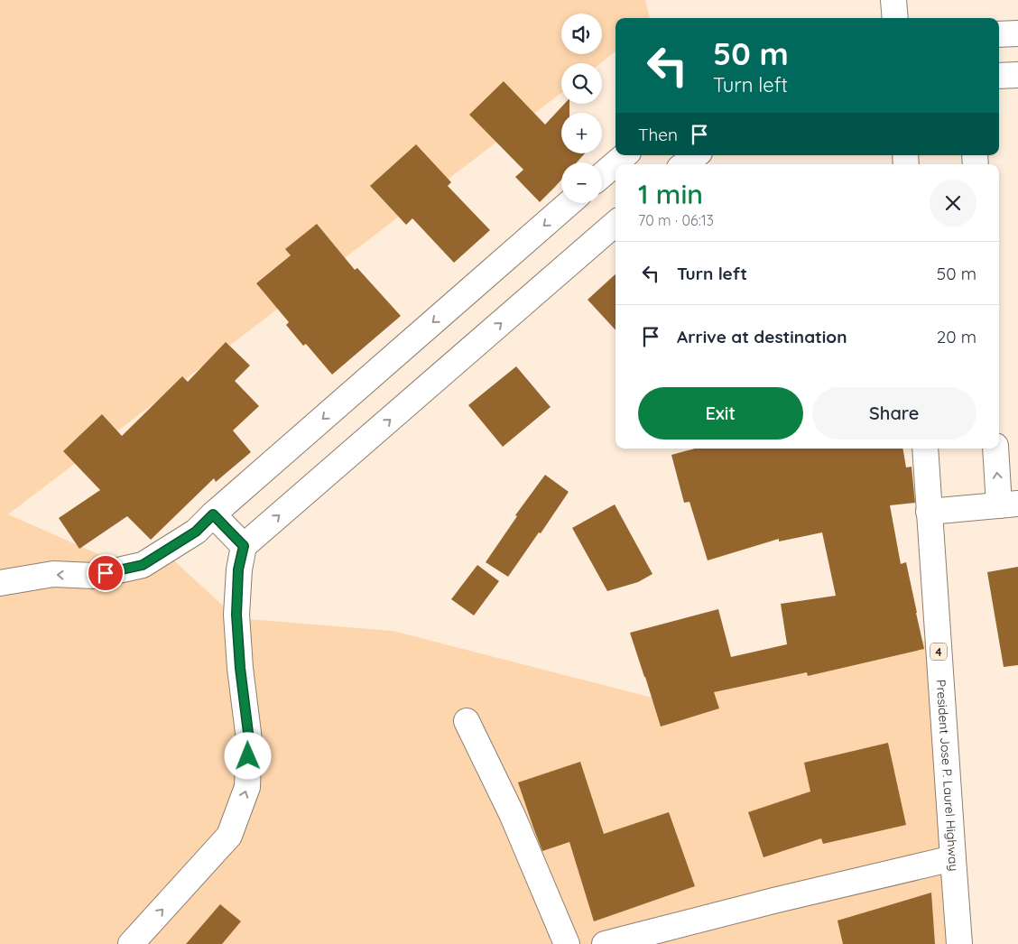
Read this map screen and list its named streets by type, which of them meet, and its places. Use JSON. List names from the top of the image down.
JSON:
{
  "streets": {
    "main road": ["4", "President Jose P. Laurel Highway"]
  },
  "page": {
    "map_buttons": ["+", "−"],
    "turn": ["50 m", "Turn left"],
    "then": "Then",
    "heading": ["1 min", "70 m · 06:13"],
    "list": [
      {
        "name": "Turn left",
        "value": "50 m"
      },
      {
        "name": "Arrive at destination",
        "value": "20 m"
      }
    ],
    "buttons": ["Exit", "Share"]
  }
}
